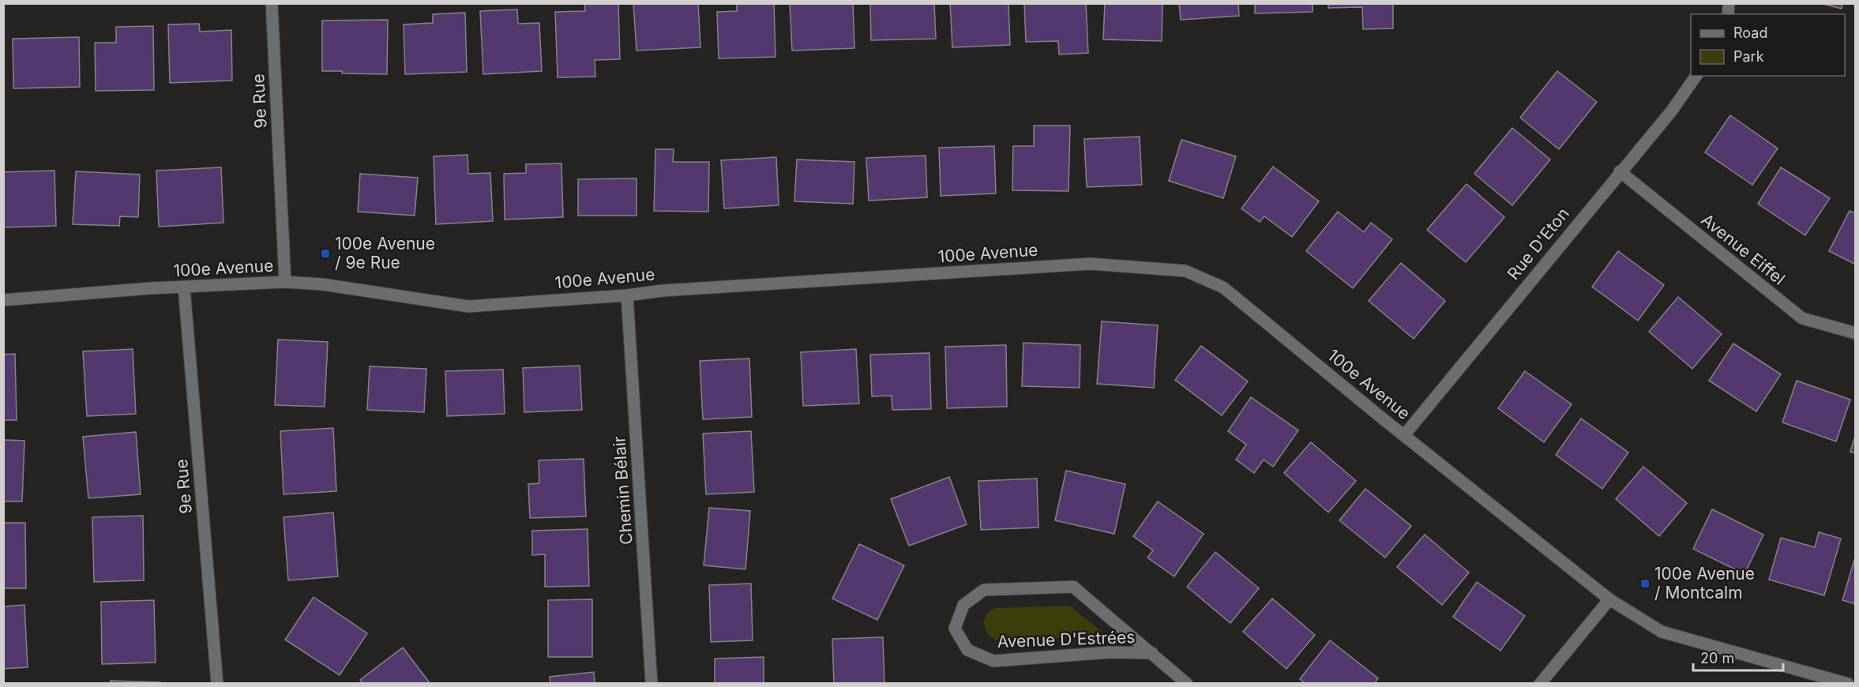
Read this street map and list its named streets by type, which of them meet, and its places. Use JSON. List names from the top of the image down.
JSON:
{
  "streets": {
    "street": [
      "9e Rue",
      "Rue D'Eton",
      "Avenue Eiffel",
      "100e Avenue",
      "Chemin Bélair",
      "Avenue D'Estrées"
    ]
  },
  "crossings": [
    ["9e Rue", "100e Avenue"],
    ["Rue D'Eton", "Avenue Eiffel"],
    ["Rue D'Eton", "100e Avenue"],
    ["100e Avenue", "Chemin Bélair"]
  ],
  "places": {
    "transit": ["100e Avenue / 9e Rue", "100e Avenue / Montcalm"]
  },
  "legend": ["Road", "Park"],
  "scale_bar": "20 m"
}
